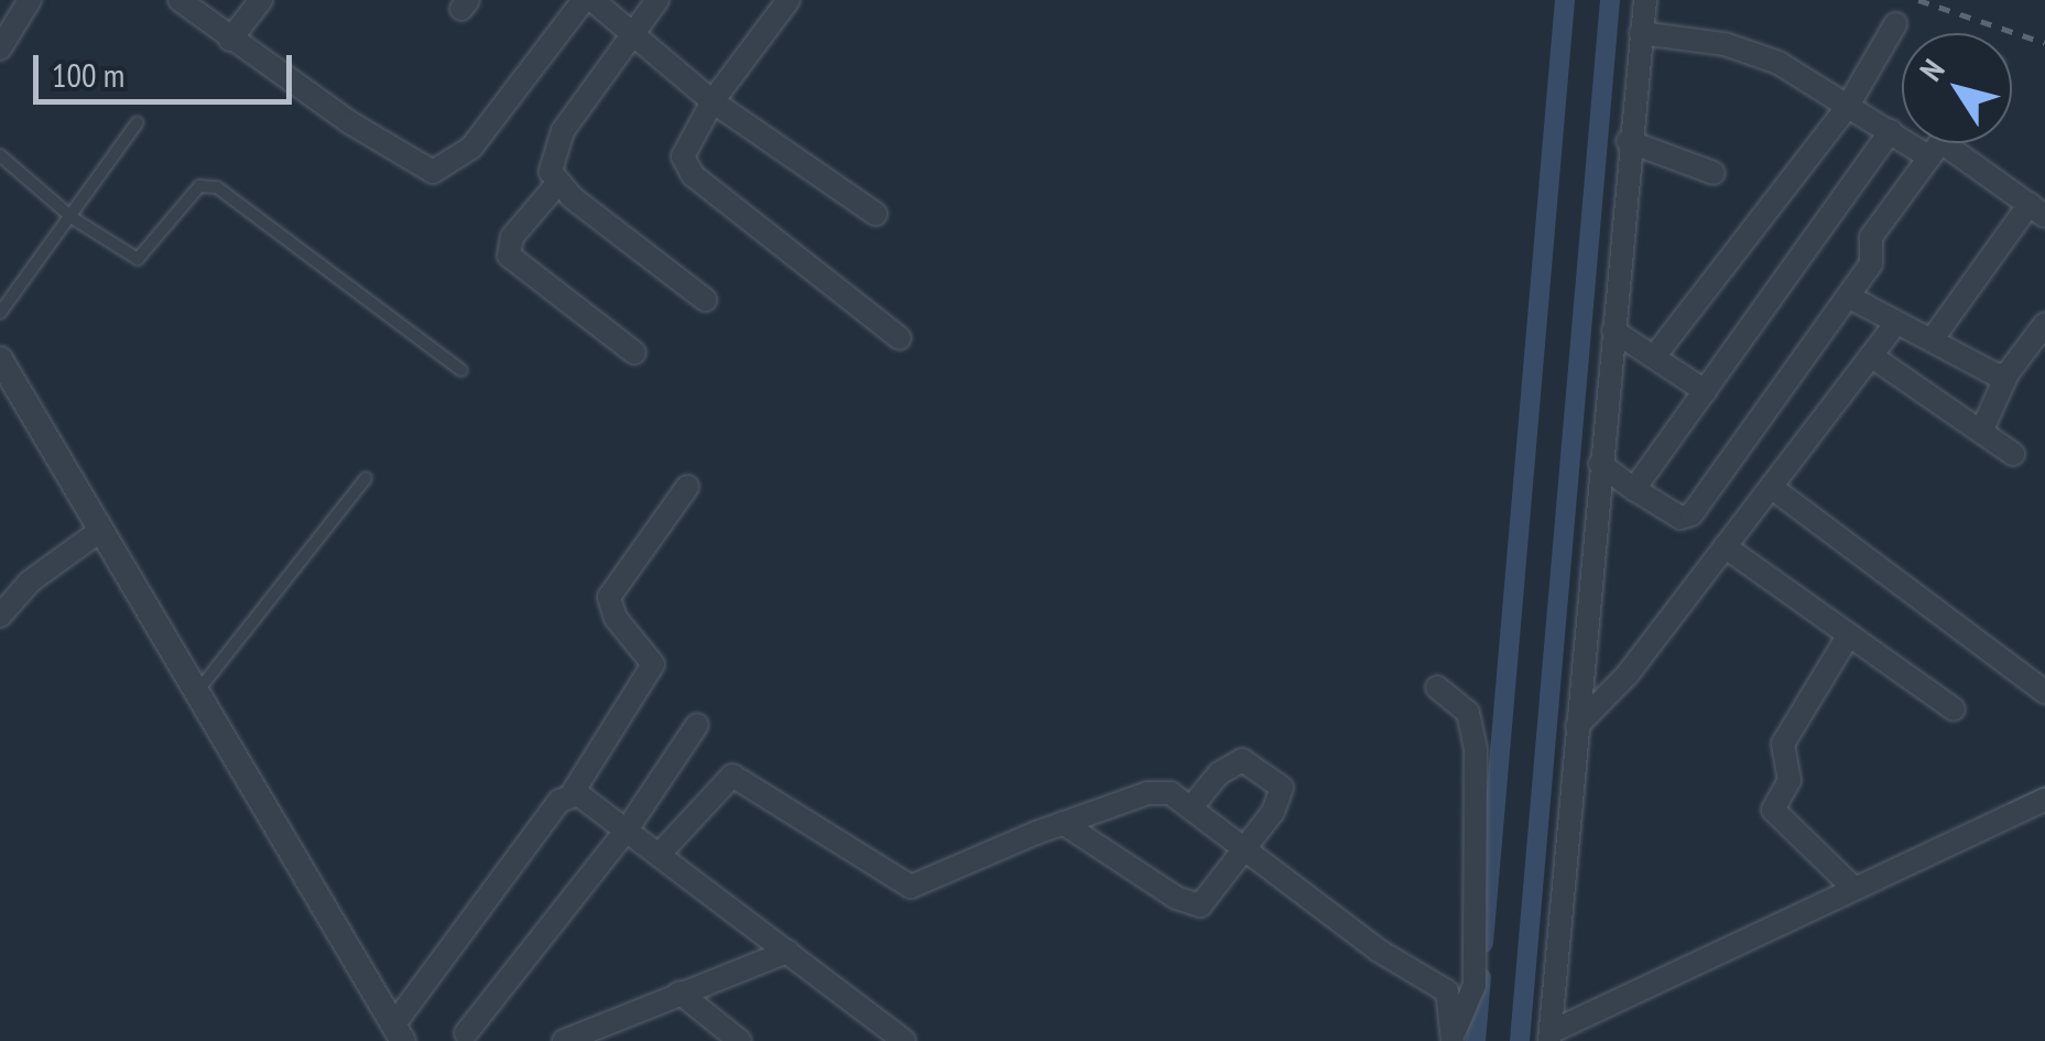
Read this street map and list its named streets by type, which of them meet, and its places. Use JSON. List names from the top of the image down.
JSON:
{
  "scale_bar": "100 m",
  "north": "top left"
}
